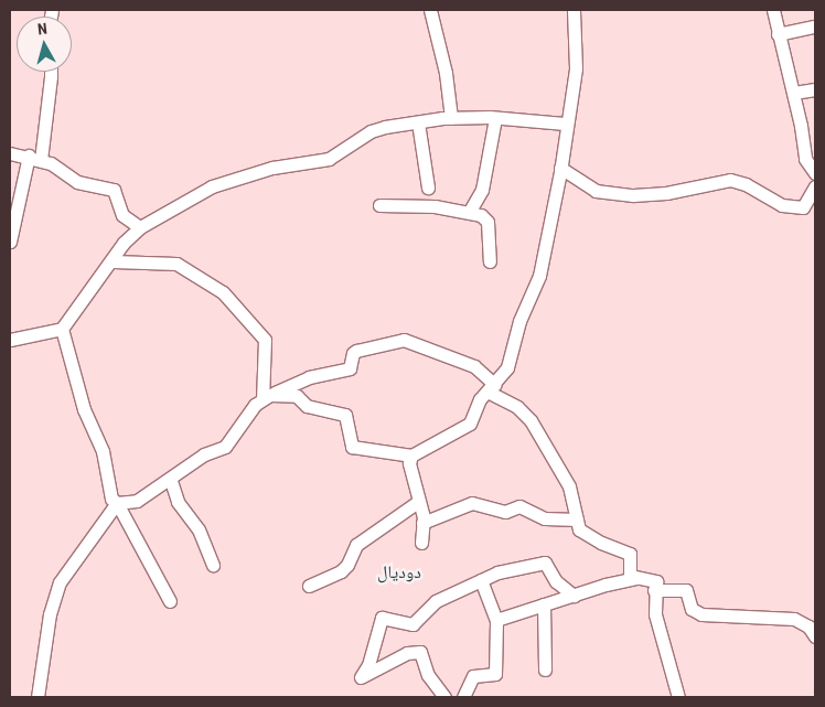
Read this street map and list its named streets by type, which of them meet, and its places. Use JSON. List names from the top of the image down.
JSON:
{
  "districts": ["دودیال"],
  "north": "top"
}
